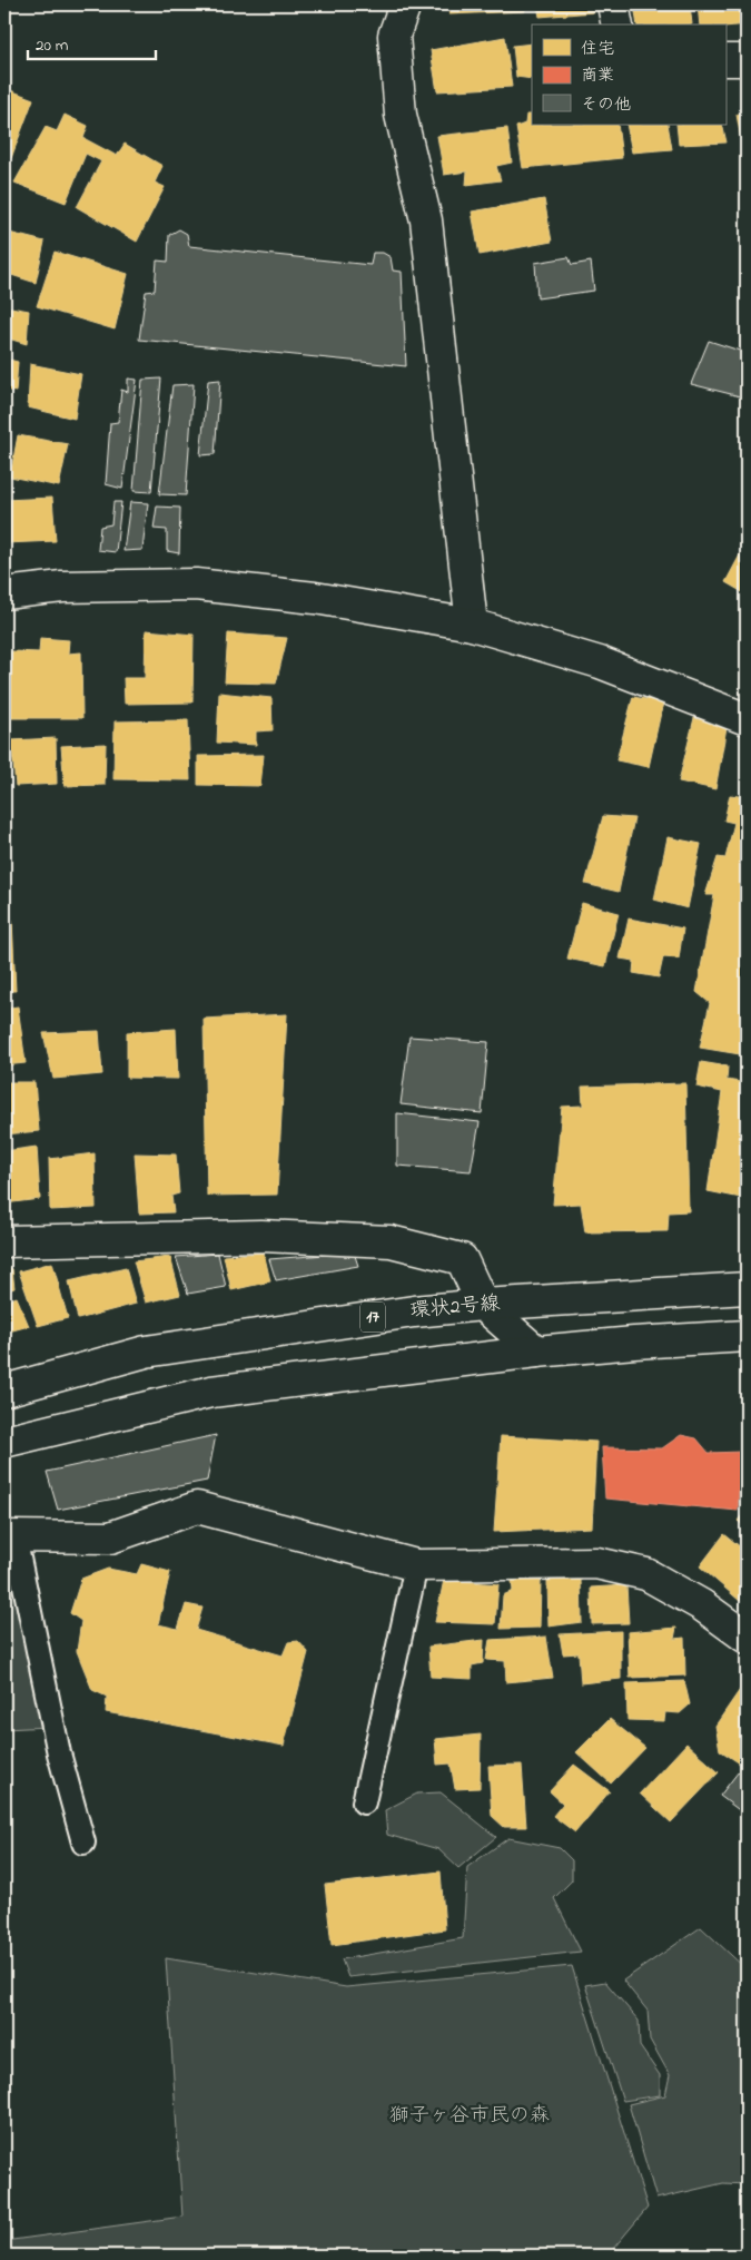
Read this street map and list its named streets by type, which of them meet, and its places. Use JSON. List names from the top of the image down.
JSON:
{
  "streets": {
    "street": ["環状2号線", "17"]
  },
  "parks": ["獅子ヶ谷市民の森"],
  "legend": ["住宅", "商業", "その他"],
  "scale_bar": "20 m"
}
